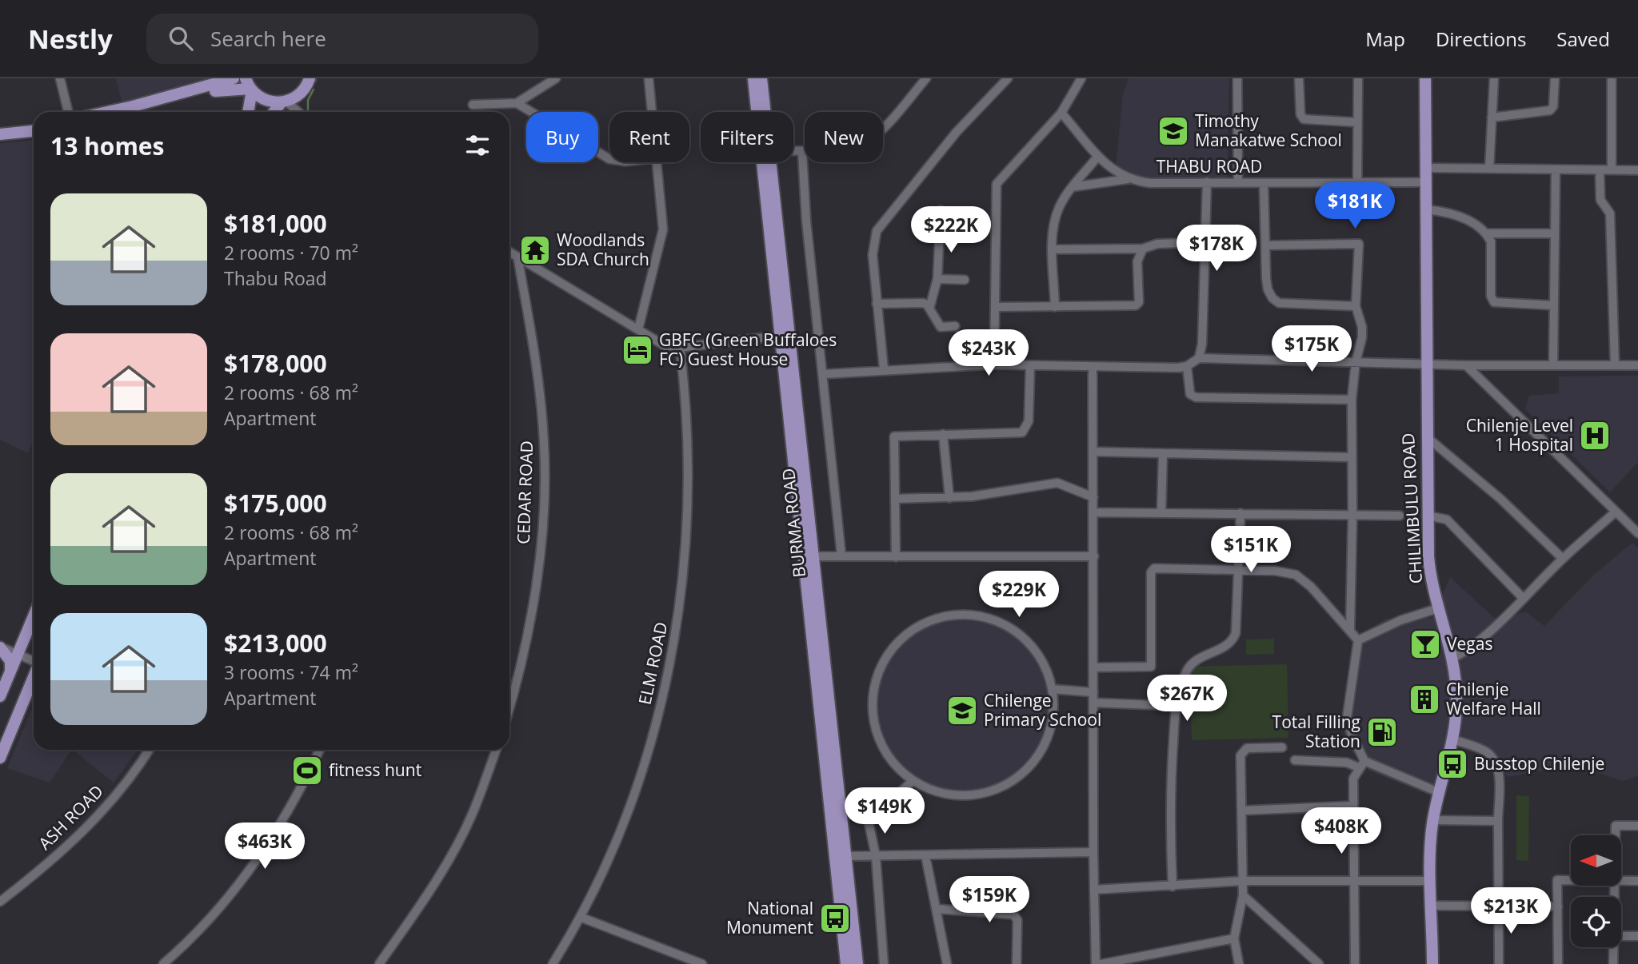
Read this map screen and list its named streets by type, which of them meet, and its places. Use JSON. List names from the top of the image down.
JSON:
{
  "streets": {
    "main road": ["CHILIMBULU ROAD", "BURMA ROAD"],
    "street": [
      "THABU ROAD",
      "CEDAR ROAD",
      "ELM ROAD",
      "ASH ROAD"
    ]
  },
  "crossings": [
    ["THABU ROAD", "CHILIMBULU ROAD"]
  ],
  "places": {
    "school or university": ["Timothy Manakatwe School", "Chilenge Primary School"],
    "temple": ["Woodlands SDA Church"],
    "hotel": ["GBFC (Green Buffaloes FC) Guest House"],
    "hospital": ["Chilenje Level 1 Hospital"],
    "bar": ["Vegas"],
    "building": ["Chilenje Welfare Hall"],
    "fuel station": ["Total Filling Station"],
    "bus stop": ["Busstop Chilenje", "National Monument"],
    "sports": ["fitness hunt"]
  },
  "north": "left",
  "page": {
    "header": "Nestly",
    "search": "Search here",
    "nav": ["Map", "Directions", "Saved"],
    "chip": [
      "Buy",
      "Rent",
      "Filters",
      "New"
    ],
    "heading": "13 homes",
    "list": [
      {
        "name": "$181,000",
        "note": "2 rooms · 70 m² · Thabu Road"
      },
      {
        "name": "$178,000",
        "note": "2 rooms · 68 m² · Apartment"
      },
      {
        "name": "$175,000",
        "note": "2 rooms · 68 m² · Apartment"
      },
      {
        "name": "$213,000",
        "note": "3 rooms · 74 m² · Apartment"
      }
    ],
    "price": [
      "$181K",
      "$222K",
      "$178K",
      "$175K",
      "$243K",
      "$151K",
      "$229K",
      "$267K",
      "$149K",
      "$408K",
      "$463K",
      "$159K",
      "$213K"
    ]
  }
}
